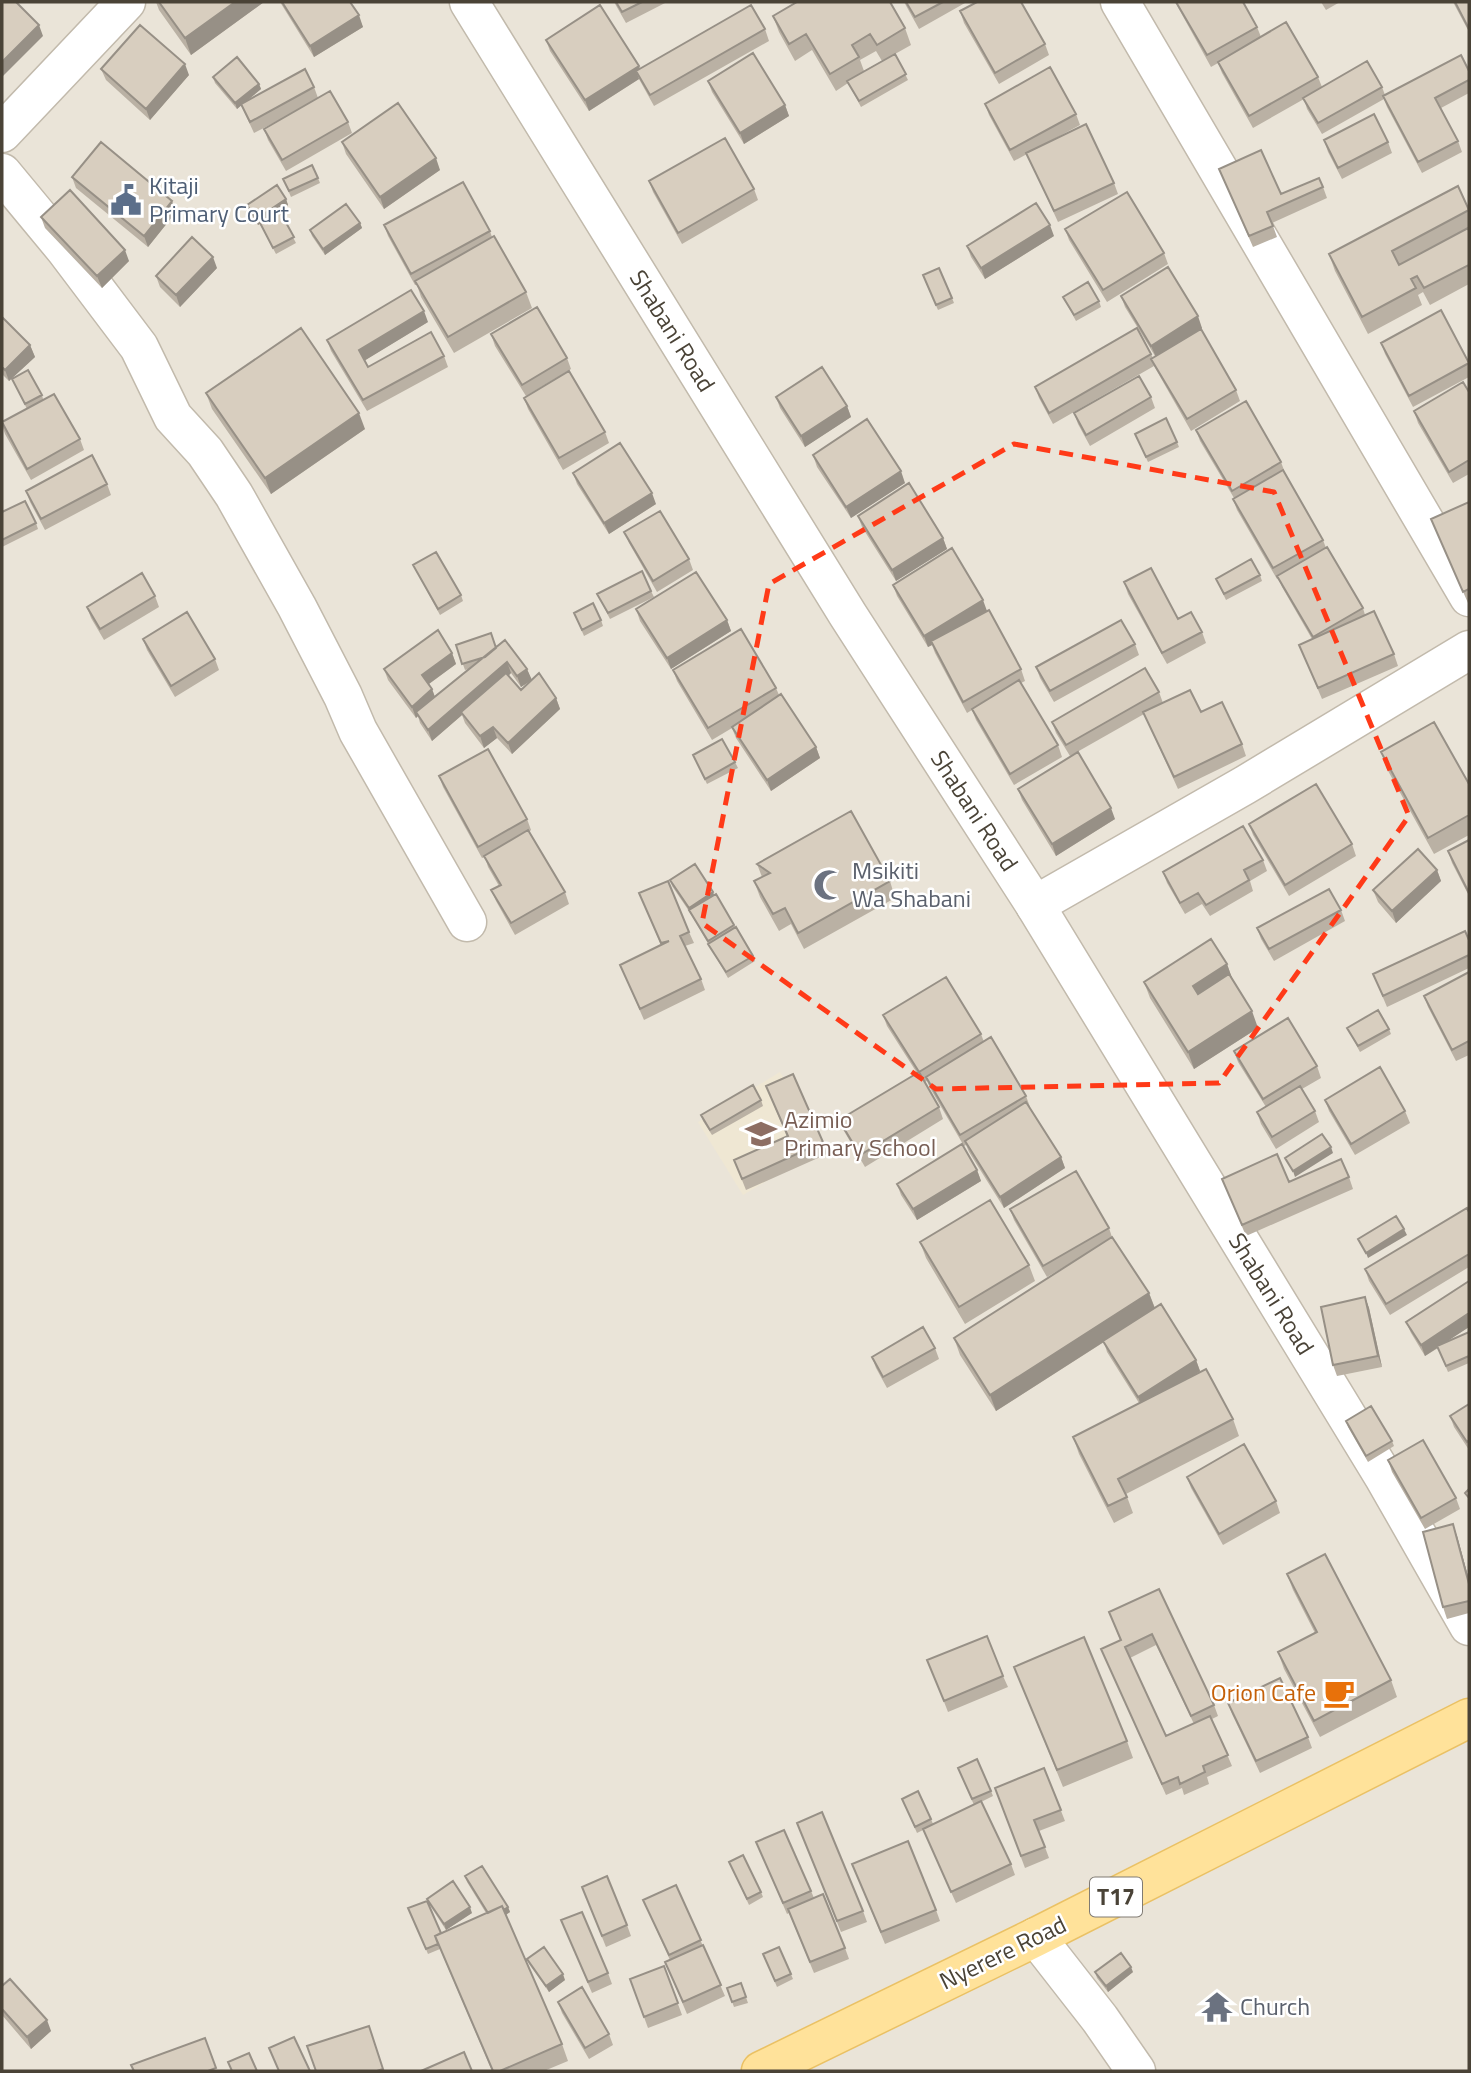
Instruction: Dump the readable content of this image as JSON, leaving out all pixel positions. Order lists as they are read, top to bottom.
{
  "streets": {
    "main road": ["T17", "Nyerere Road"],
    "street": ["Shabani Road"]
  },
  "places": {
    "public building": ["Kitaji Primary Court"],
    "mosque": ["Msikiti Wa Shabani"],
    "school or university": ["Azimio Primary School"],
    "cafe": ["Orion Cafe"],
    "temple": ["Church"]
  }
}
